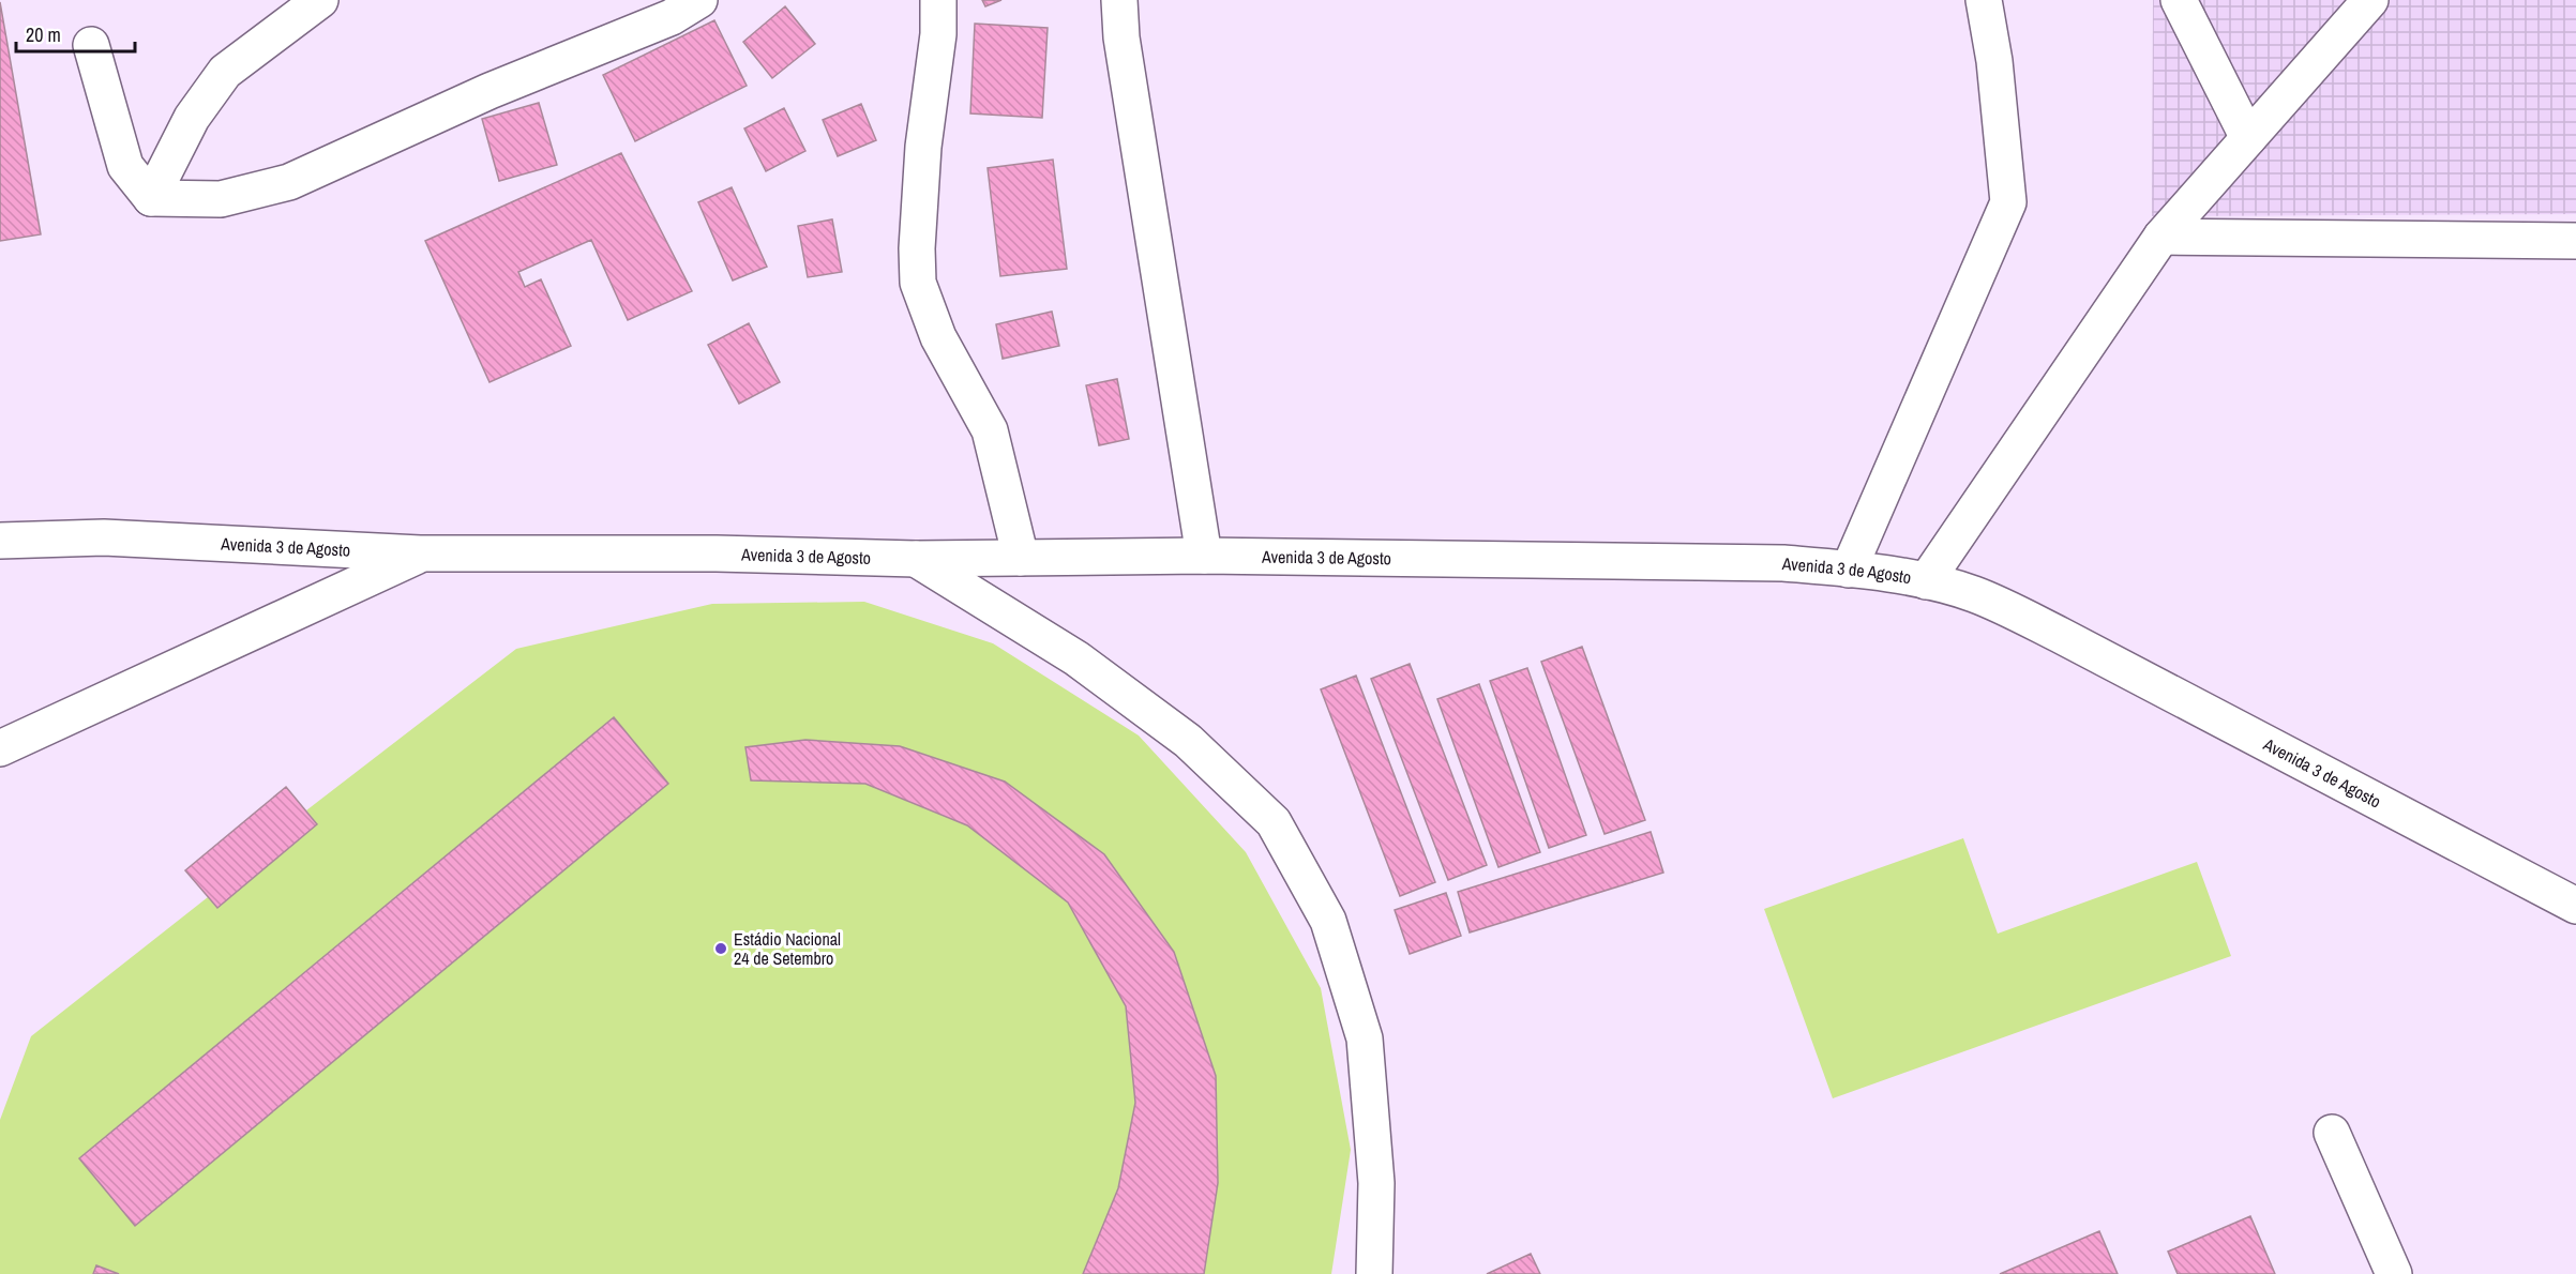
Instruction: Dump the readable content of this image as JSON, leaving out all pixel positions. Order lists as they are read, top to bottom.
{
  "streets": {
    "street": ["Avenida 3 de Agosto"]
  },
  "places": ["Estádio Nacional 24 de Setembro"],
  "scale_bar": "20 m"
}
